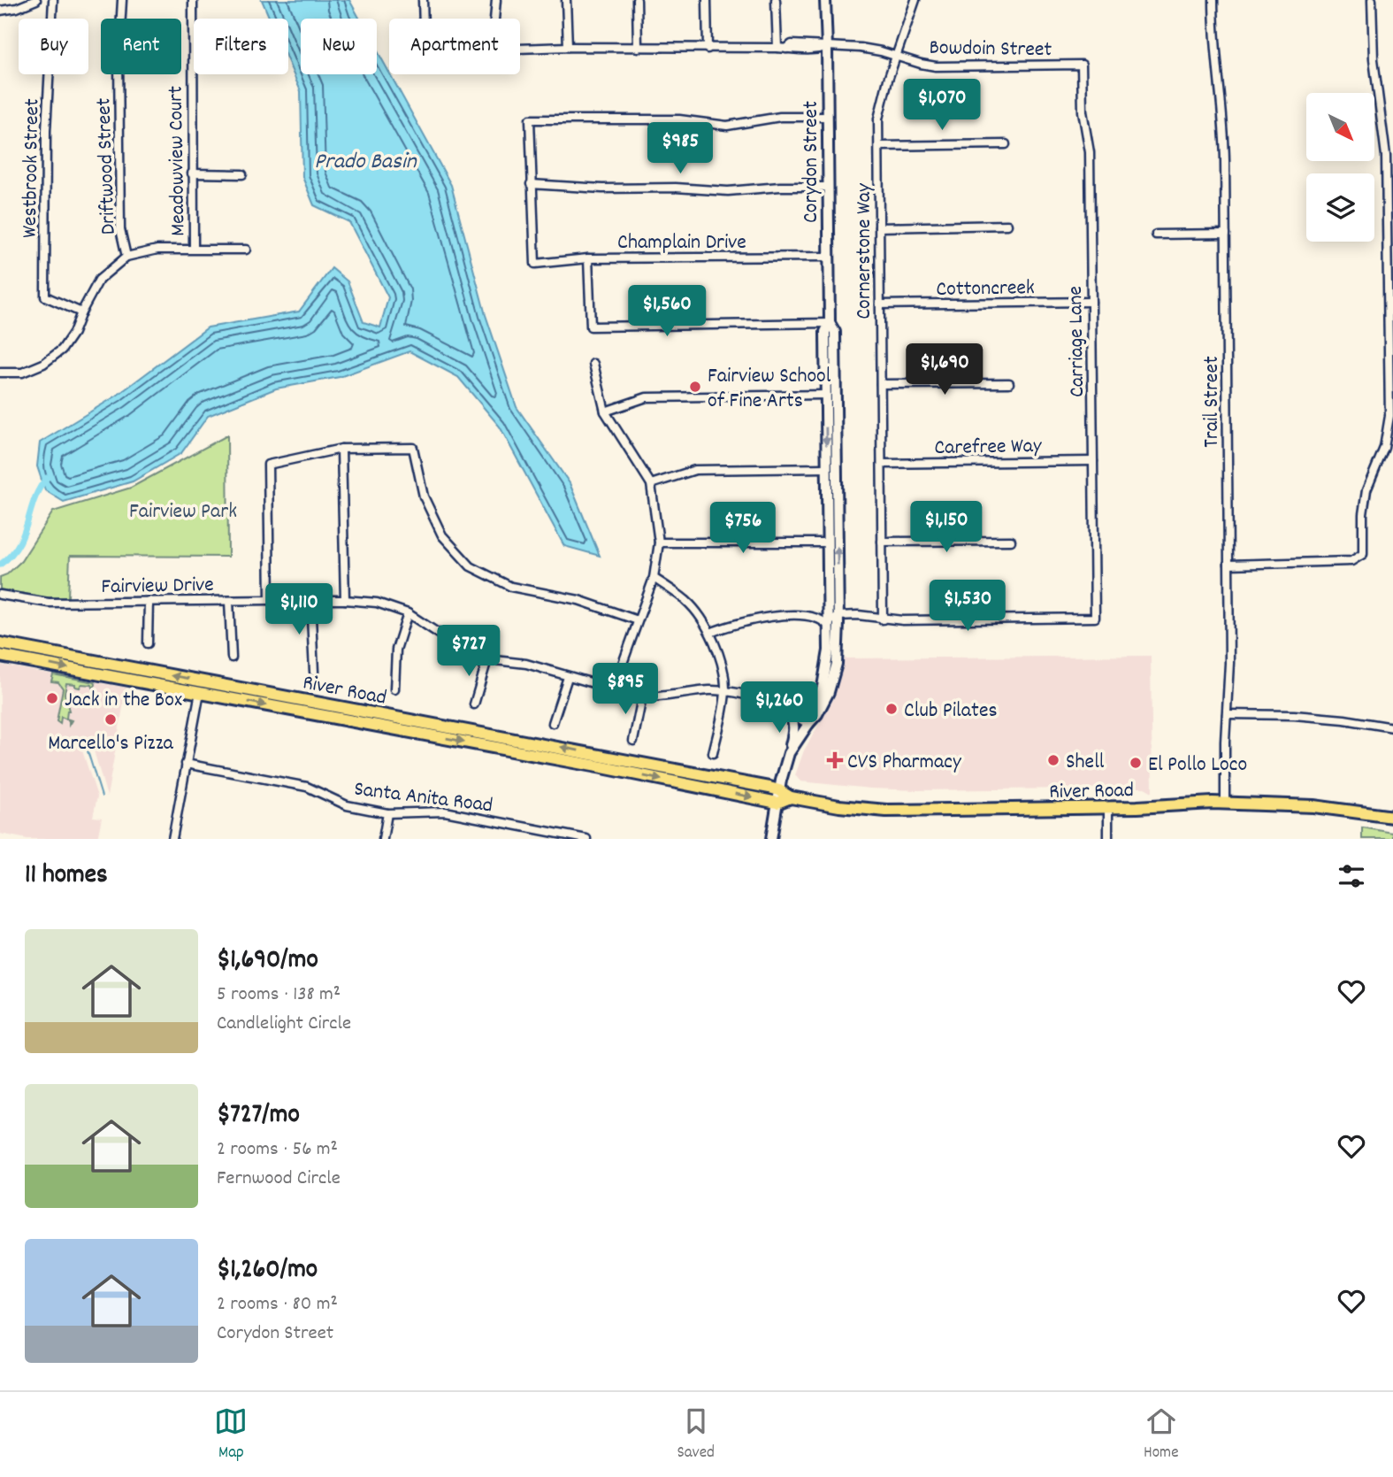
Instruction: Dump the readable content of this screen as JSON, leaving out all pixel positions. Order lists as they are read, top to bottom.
{
  "streets": {
    "main road": ["Corydon Street", "River Road"],
    "street": [
      "Bowdoin Street",
      "Meadowview Court",
      "Driftwood Street",
      "Westbrook Street",
      "Champlain Drive",
      "Cornerstone Way",
      "Cottoncreek",
      "Carriage Lane",
      "Trail Street",
      "Carefree Way",
      "Fairview Drive",
      "Santa Anita Road"
    ]
  },
  "crossings": [
    ["Bowdoin Street", "Corydon Street"],
    ["Bowdoin Street", "Cornerstone Way"],
    ["Bowdoin Street", "Carriage Lane"],
    ["Corydon Street", "Champlain Drive"],
    ["Corydon Street", "Fairview Drive"],
    ["Corydon Street", "River Road"],
    ["Cornerstone Way", "Cottoncreek"],
    ["Cornerstone Way", "Carriage Lane"],
    ["Cornerstone Way", "Carefree Way"],
    ["Cottoncreek", "Carriage Lane"],
    ["Carriage Lane", "Carefree Way"],
    ["Trail Street", "River Road"]
  ],
  "water": ["Prado Basin"],
  "parks": ["Fairview Park"],
  "places": {
    "other": [
      "Fairview School of Fine Arts",
      "Jack in the Box",
      "Club Pilates",
      "Marcello's Pizza",
      "Shell",
      "El Pollo Loco"
    ],
    "health": ["CVS Pharmacy"]
  },
  "north": "bottom right",
  "page": {
    "chip": [
      "Buy",
      "Rent",
      "Filters",
      "New",
      "Apartment"
    ],
    "price": [
      "$1,070",
      "$985",
      "$1,560",
      "$1,690",
      "$1,150",
      "$756",
      "$1,530",
      "$1,110",
      "$727",
      "$895",
      "$1,260"
    ],
    "heading": "11 homes",
    "list": [
      {
        "name": "$1,690/mo",
        "note": "5 rooms · 138 m² · Candlelight Circle"
      },
      {
        "name": "$727/mo",
        "note": "2 rooms · 56 m² · Fernwood Circle"
      },
      {
        "name": "$1,260/mo",
        "note": "2 rooms · 80 m² · Corydon Street"
      }
    ],
    "tabs": ["Map", "Saved", "Home"]
  }
}
